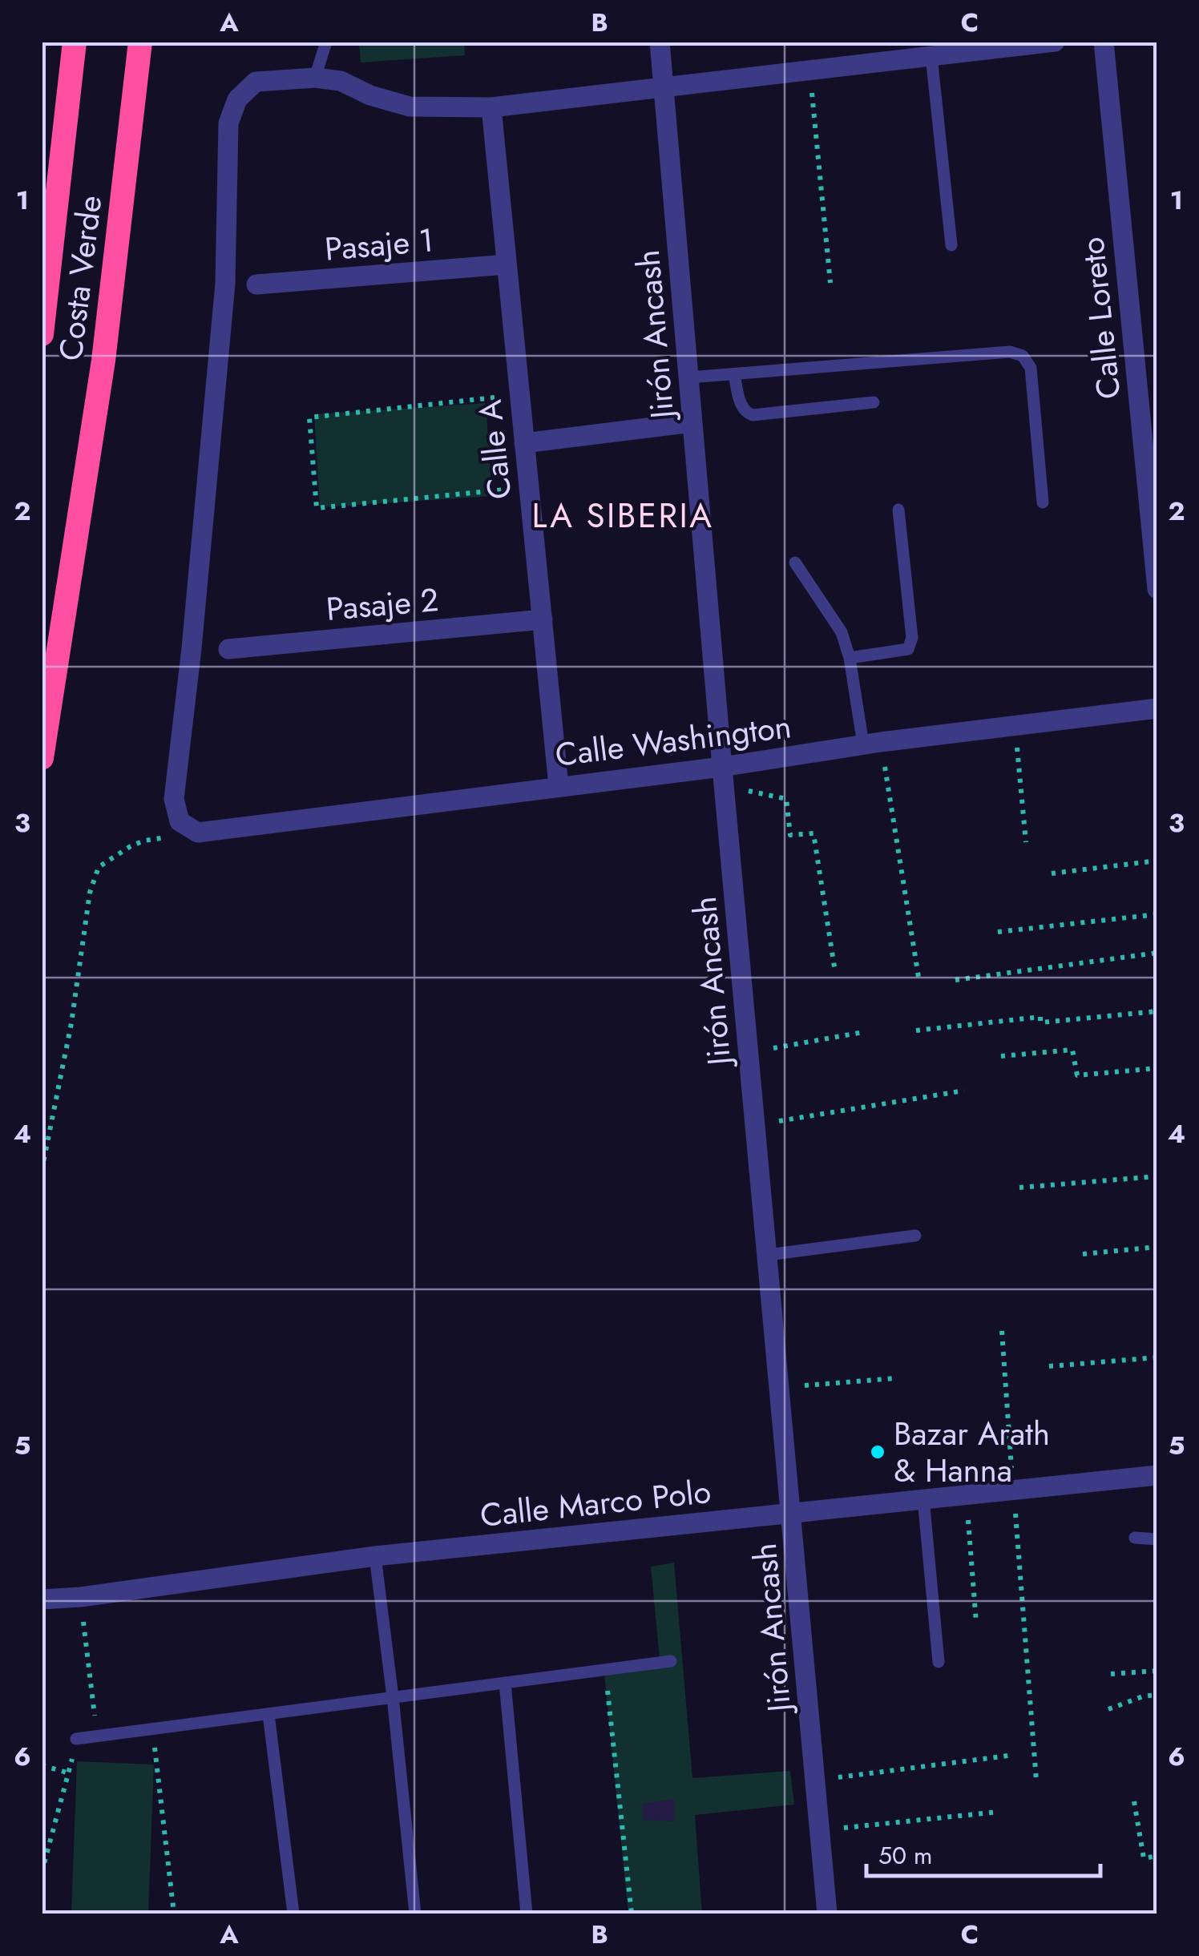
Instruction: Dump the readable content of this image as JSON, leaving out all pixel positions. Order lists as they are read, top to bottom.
{
  "streets": {
    "highway": ["Costa Verde"],
    "street": [
      "Pasaje 1",
      "Calle Loreto",
      "Jirón Ancash",
      "Calle A",
      "Pasaje 2",
      "Calle Washington",
      "Calle Marco Polo"
    ]
  },
  "crossings": [
    ["Pasaje 1", "Calle A"],
    ["Jirón Ancash", "Calle Washington"],
    ["Jirón Ancash", "Calle Marco Polo"],
    ["Calle A", "Pasaje 2"],
    ["Calle A", "Calle Washington"]
  ],
  "districts": ["LA SIBERIA"],
  "places": ["Bazar Arath & Hanna"],
  "scale_bar": "50 m",
  "grid": {
    "columns": ["A", "B", "C"],
    "rows": [
      "1",
      "2",
      "3",
      "4",
      "5",
      "6"
    ]
  }
}
